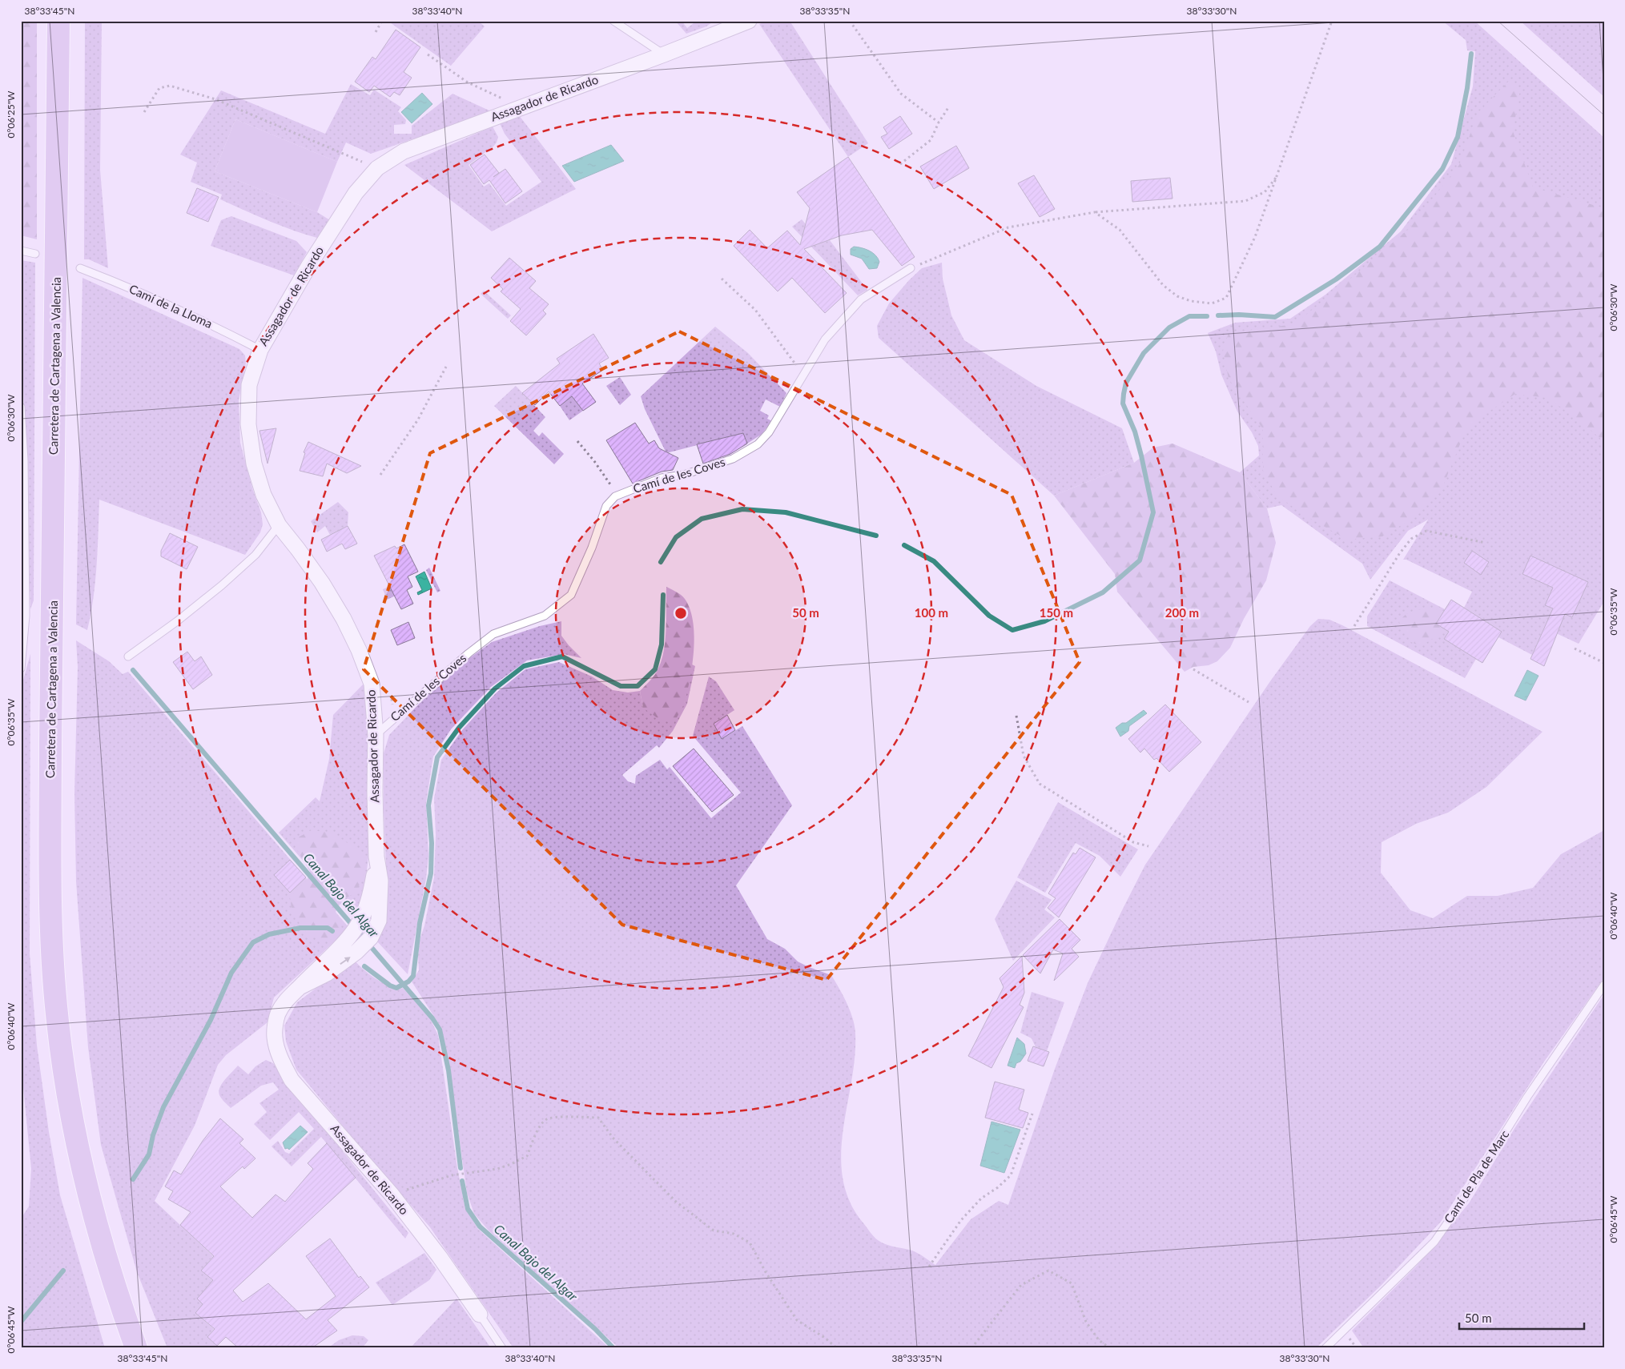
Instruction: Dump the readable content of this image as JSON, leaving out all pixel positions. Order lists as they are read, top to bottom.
{
  "streets": {
    "highway": ["Carretera de Cartagena a Valencia"],
    "street": ["Assagador de Ricardo"],
    "lane": ["Camí de la Lloma", "Camí de les Coves", "Camí de Pla de Marc"]
  },
  "crossings": [
    ["Assagador de Ricardo", "Camí de la Lloma"],
    ["Assagador de Ricardo", "Camí de les Coves"]
  ],
  "water": ["Canal Bajo del Algar"],
  "scale_bar": "50 m",
  "coordinates": [
    "38°33'45\"N",
    "38°33'40\"N",
    "38°33'35\"N",
    "38°33'30\"N",
    "0°06'25\"W",
    "0°06'30\"W",
    "0°06'35\"W",
    "0°06'40\"W",
    "0°06'45\"W"
  ],
  "rings": [
    "50 m",
    "100 m",
    "150 m",
    "200 m"
  ]
}
